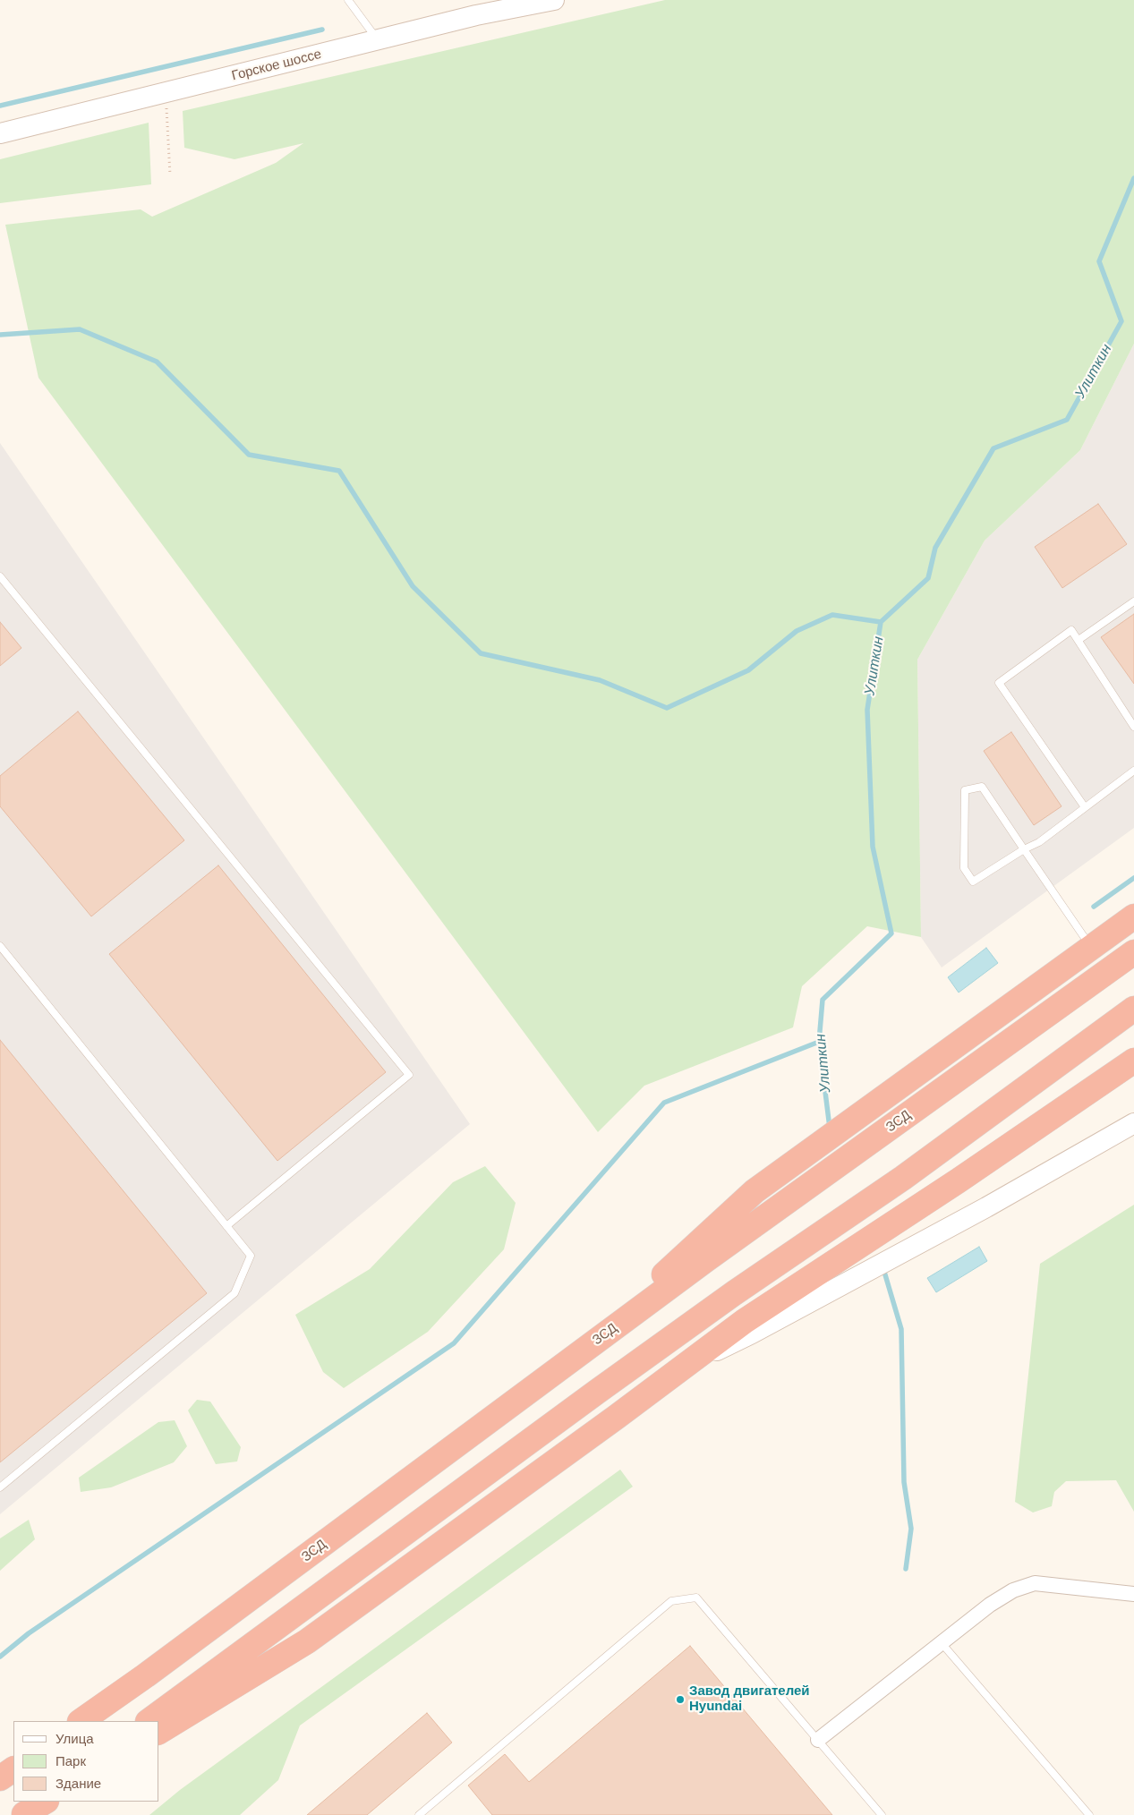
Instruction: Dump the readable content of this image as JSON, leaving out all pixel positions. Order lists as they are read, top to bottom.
{
  "streets": {
    "highway": ["ЗСД"],
    "main road": ["Горское шоссе"]
  },
  "water": ["Улиткин"],
  "places": ["Завод двигателей Hyundai"],
  "legend": ["Улица", "Парк", "Здание"]
}
